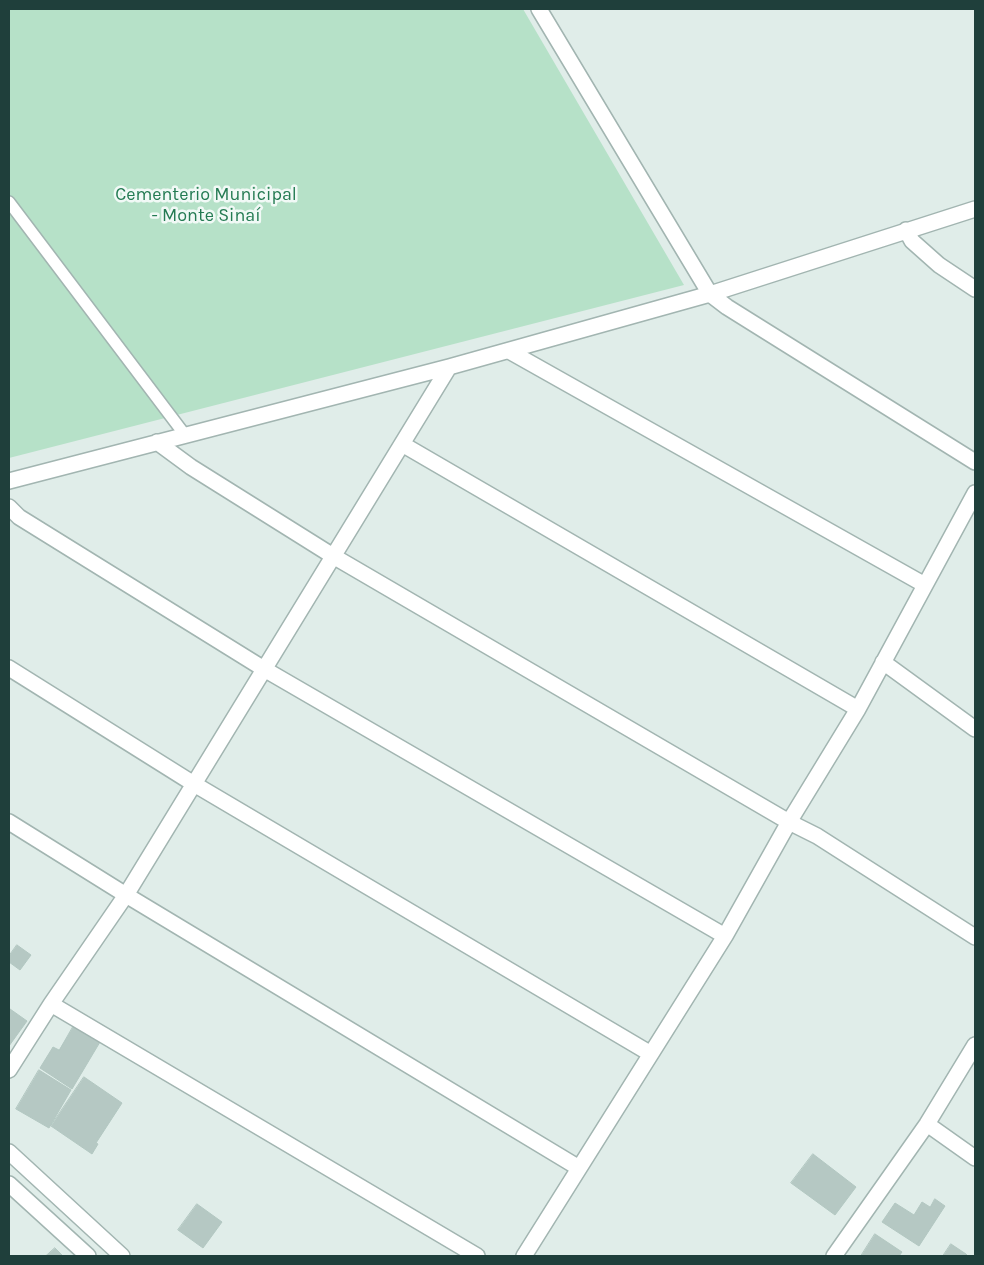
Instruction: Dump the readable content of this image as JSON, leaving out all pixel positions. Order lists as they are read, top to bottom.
{
  "parks": ["Cementerio Municipal - Monte Sinaí"]
}
